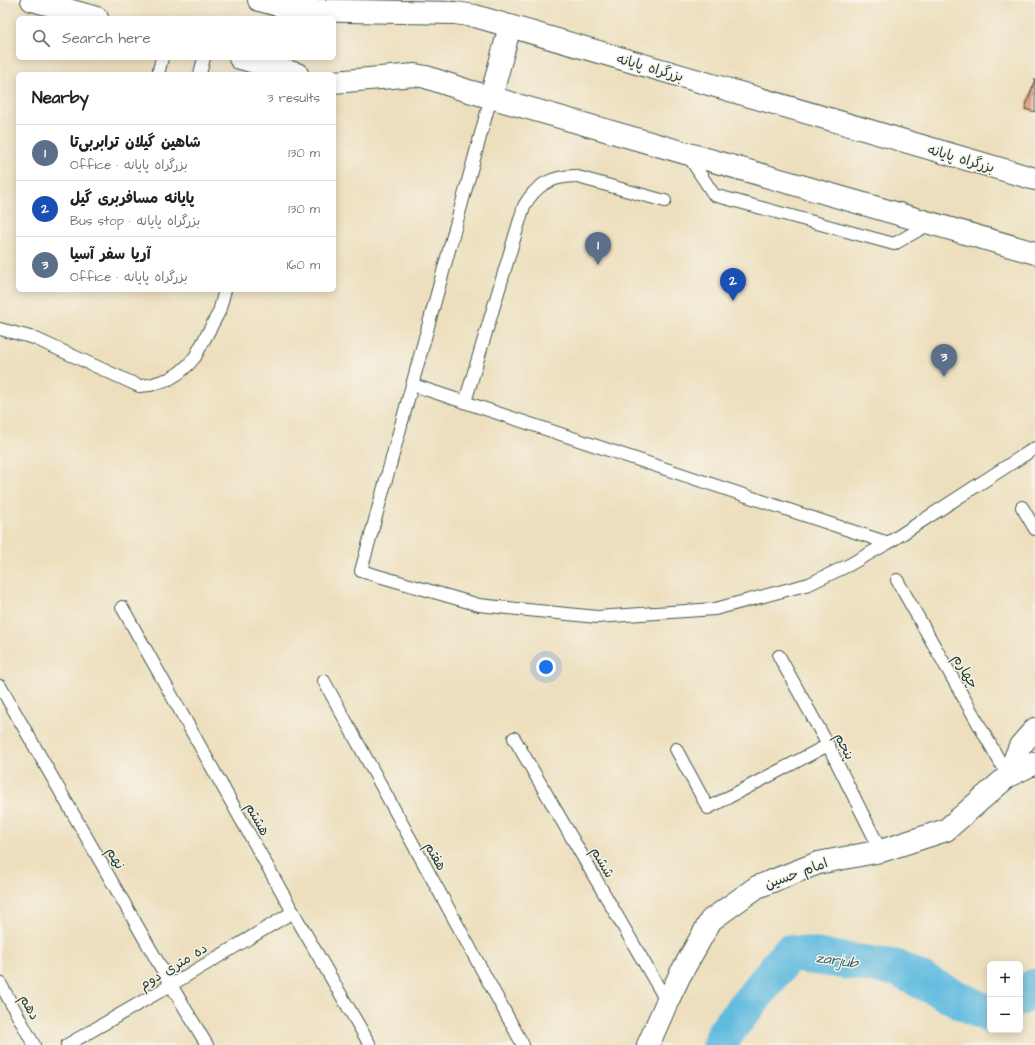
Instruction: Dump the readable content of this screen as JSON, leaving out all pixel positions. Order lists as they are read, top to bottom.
{
  "streets": {
    "main road": ["بزرگراه پایانه", "امام حسین"],
    "lane": [
      "چهارم",
      "پنجم",
      "هشتم",
      "هفتم",
      "نهم",
      "ششم",
      "ده متری دوم",
      "دهم"
    ]
  },
  "crossings": [
    ["چهارم", "امام حسین"],
    ["پنجم", "امام حسین"],
    ["هشتم", "ده متری دوم"],
    ["نهم", "ده متری دوم"],
    ["ششم", "امام حسین"]
  ],
  "water": ["zarjub"],
  "page": {
    "search": "Search here",
    "heading": ["Nearby", "3 results"],
    "list": [
      {
        "mark": "1",
        "name": "شاهین گیلان ترابربی‌تا",
        "note": "Office · بزرگراه پایانه",
        "value": "130 m"
      },
      {
        "mark": "2",
        "name": "پایانه مسافربری گیل",
        "note": "Bus stop · بزرگراه پایانه",
        "value": "130 m"
      },
      {
        "mark": "3",
        "name": "آریا سفر آسیا",
        "note": "Office · بزرگراه پایانه",
        "value": "160 m"
      }
    ],
    "pins": ["1", "2", "3"],
    "map_buttons": ["+", "−"]
  }
}
